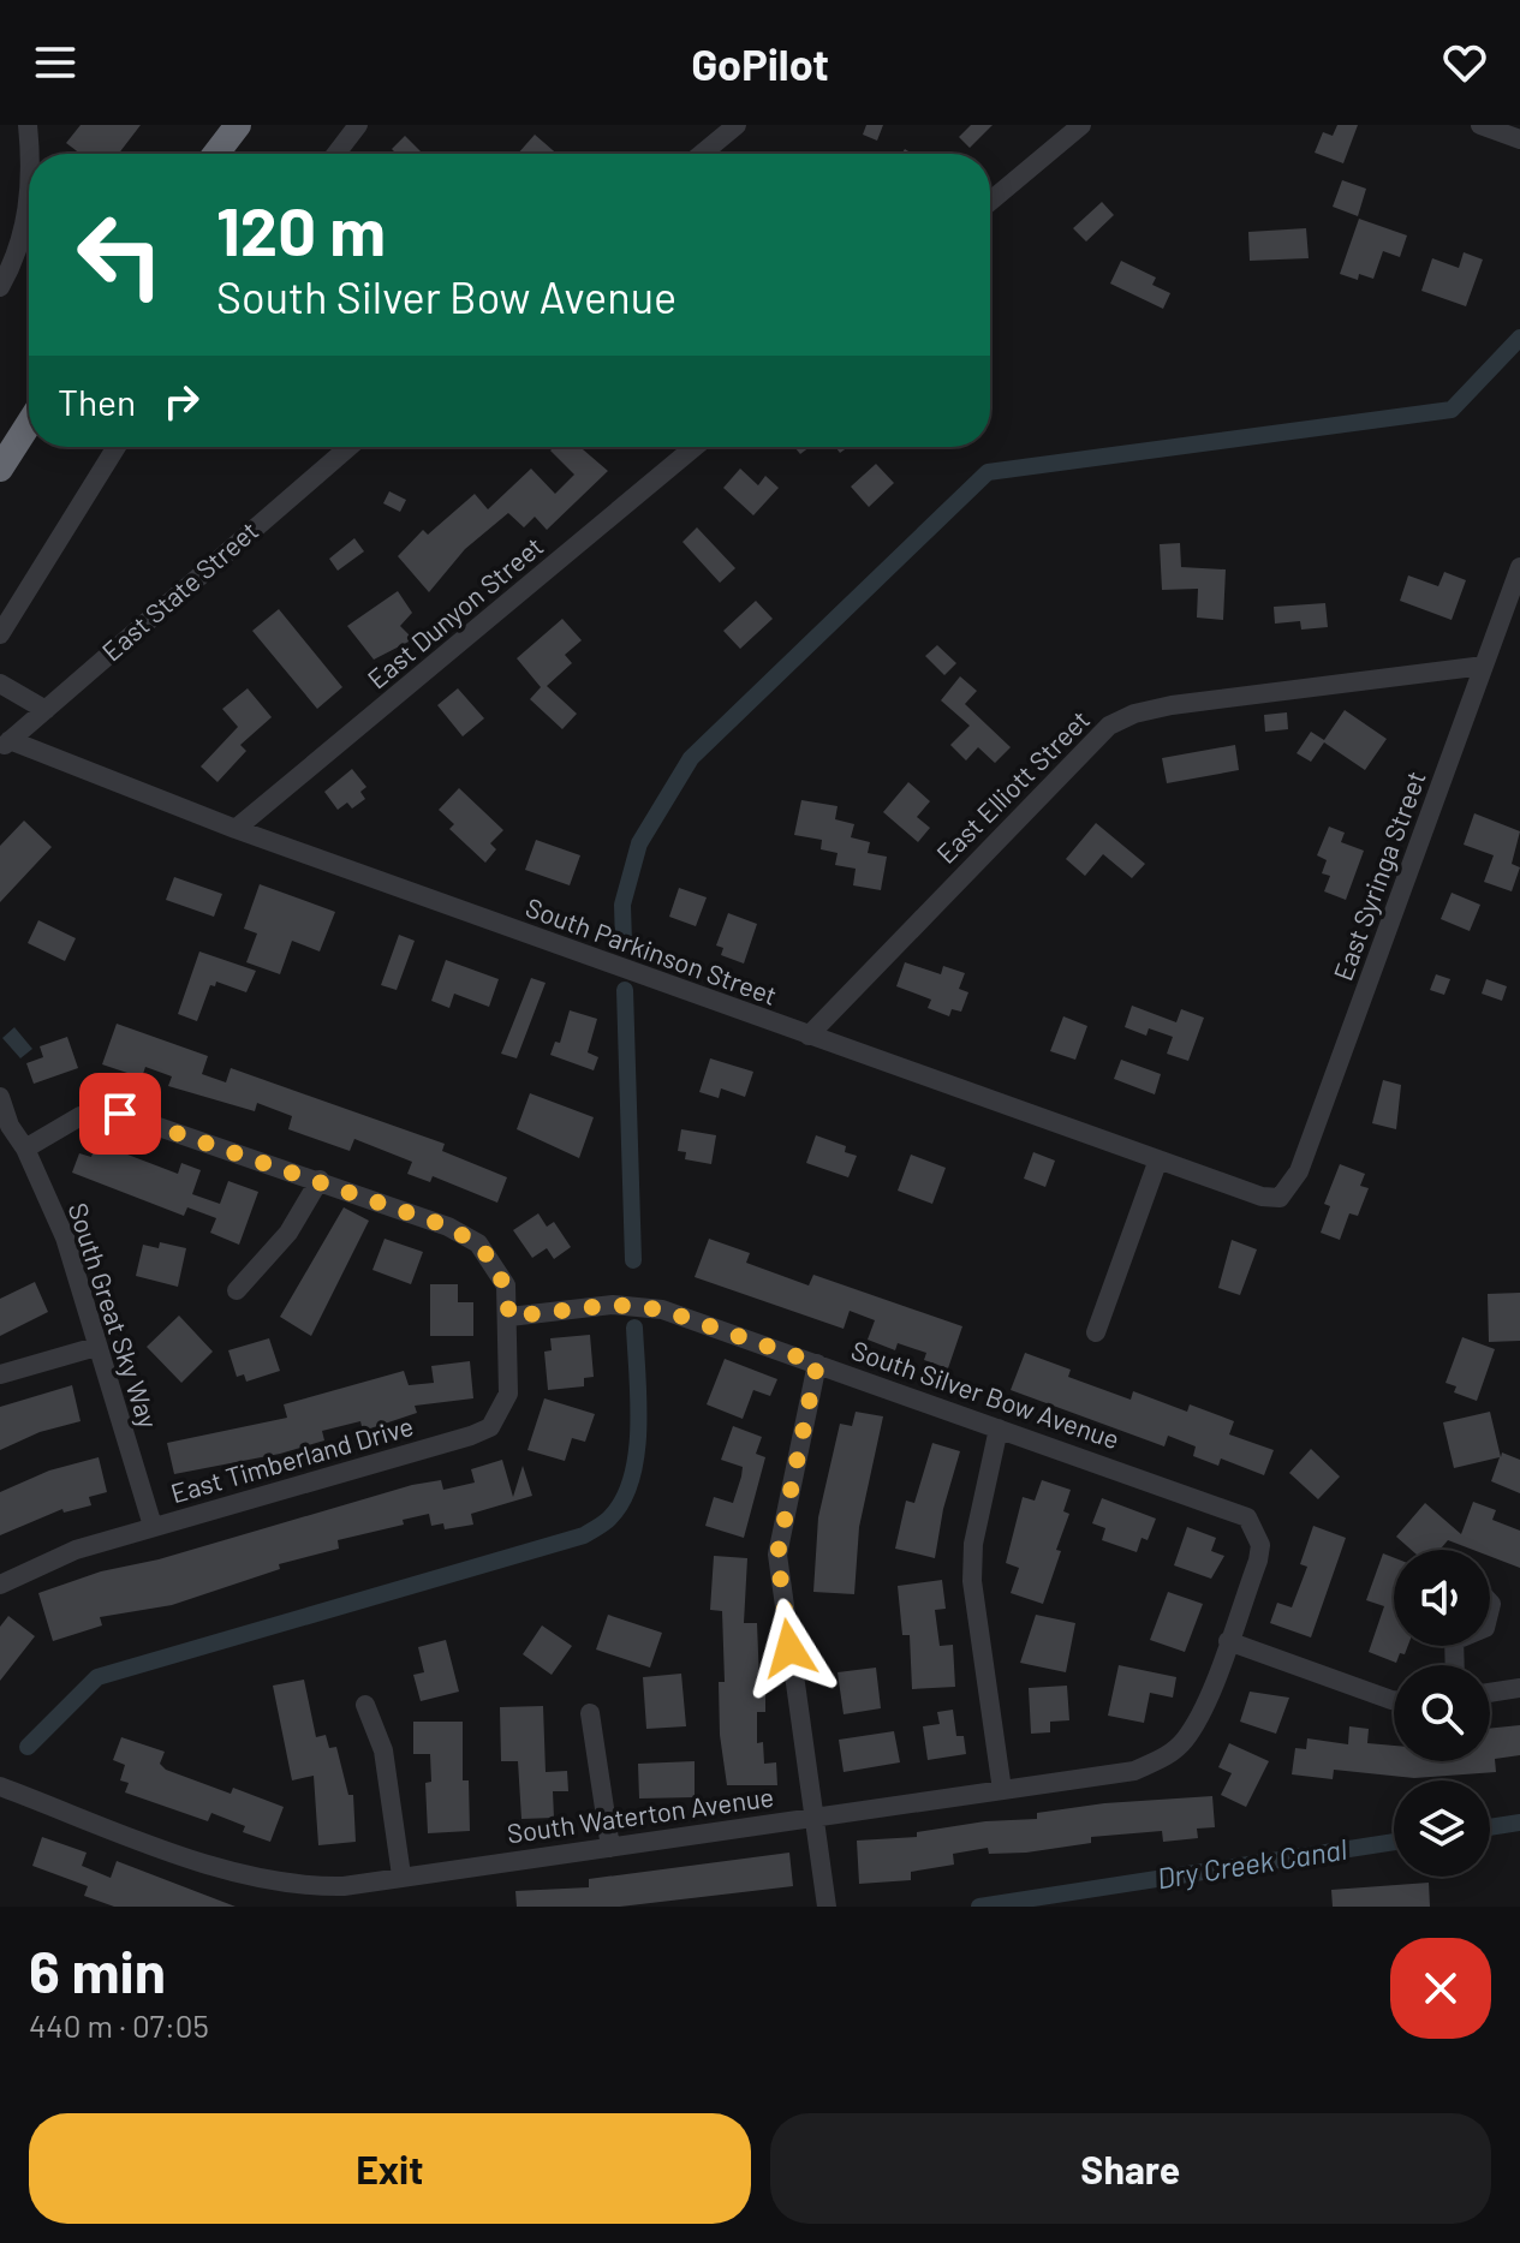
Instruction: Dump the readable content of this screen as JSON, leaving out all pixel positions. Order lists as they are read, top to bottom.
{
  "streets": {
    "street": [
      "East State Street",
      "East Dunyon Street",
      "East Elliott Street",
      "East Syringa Street",
      "South Parkinson Street",
      "South Great Sky Way",
      "South Silver Bow Avenue",
      "East Timberland Drive",
      "South Waterton Avenue"
    ]
  },
  "crossings": [
    ["East State Street", "South Parkinson Street"],
    ["East Dunyon Street", "South Parkinson Street"],
    ["East Elliott Street", "East Syringa Street"],
    ["East Elliott Street", "South Parkinson Street"],
    ["East Syringa Street", "South Parkinson Street"],
    ["South Great Sky Way", "East Timberland Drive"],
    ["South Silver Bow Avenue", "East Timberland Drive"],
    ["South Silver Bow Avenue", "South Waterton Avenue"]
  ],
  "water": ["Dry Creek Canal"],
  "page": {
    "header": "GoPilot",
    "turn": ["120 m", "South Silver Bow Avenue"],
    "then": "Then",
    "heading": ["6 min", "440 m · 07:05"],
    "buttons": ["Exit", "Share"]
  }
}
